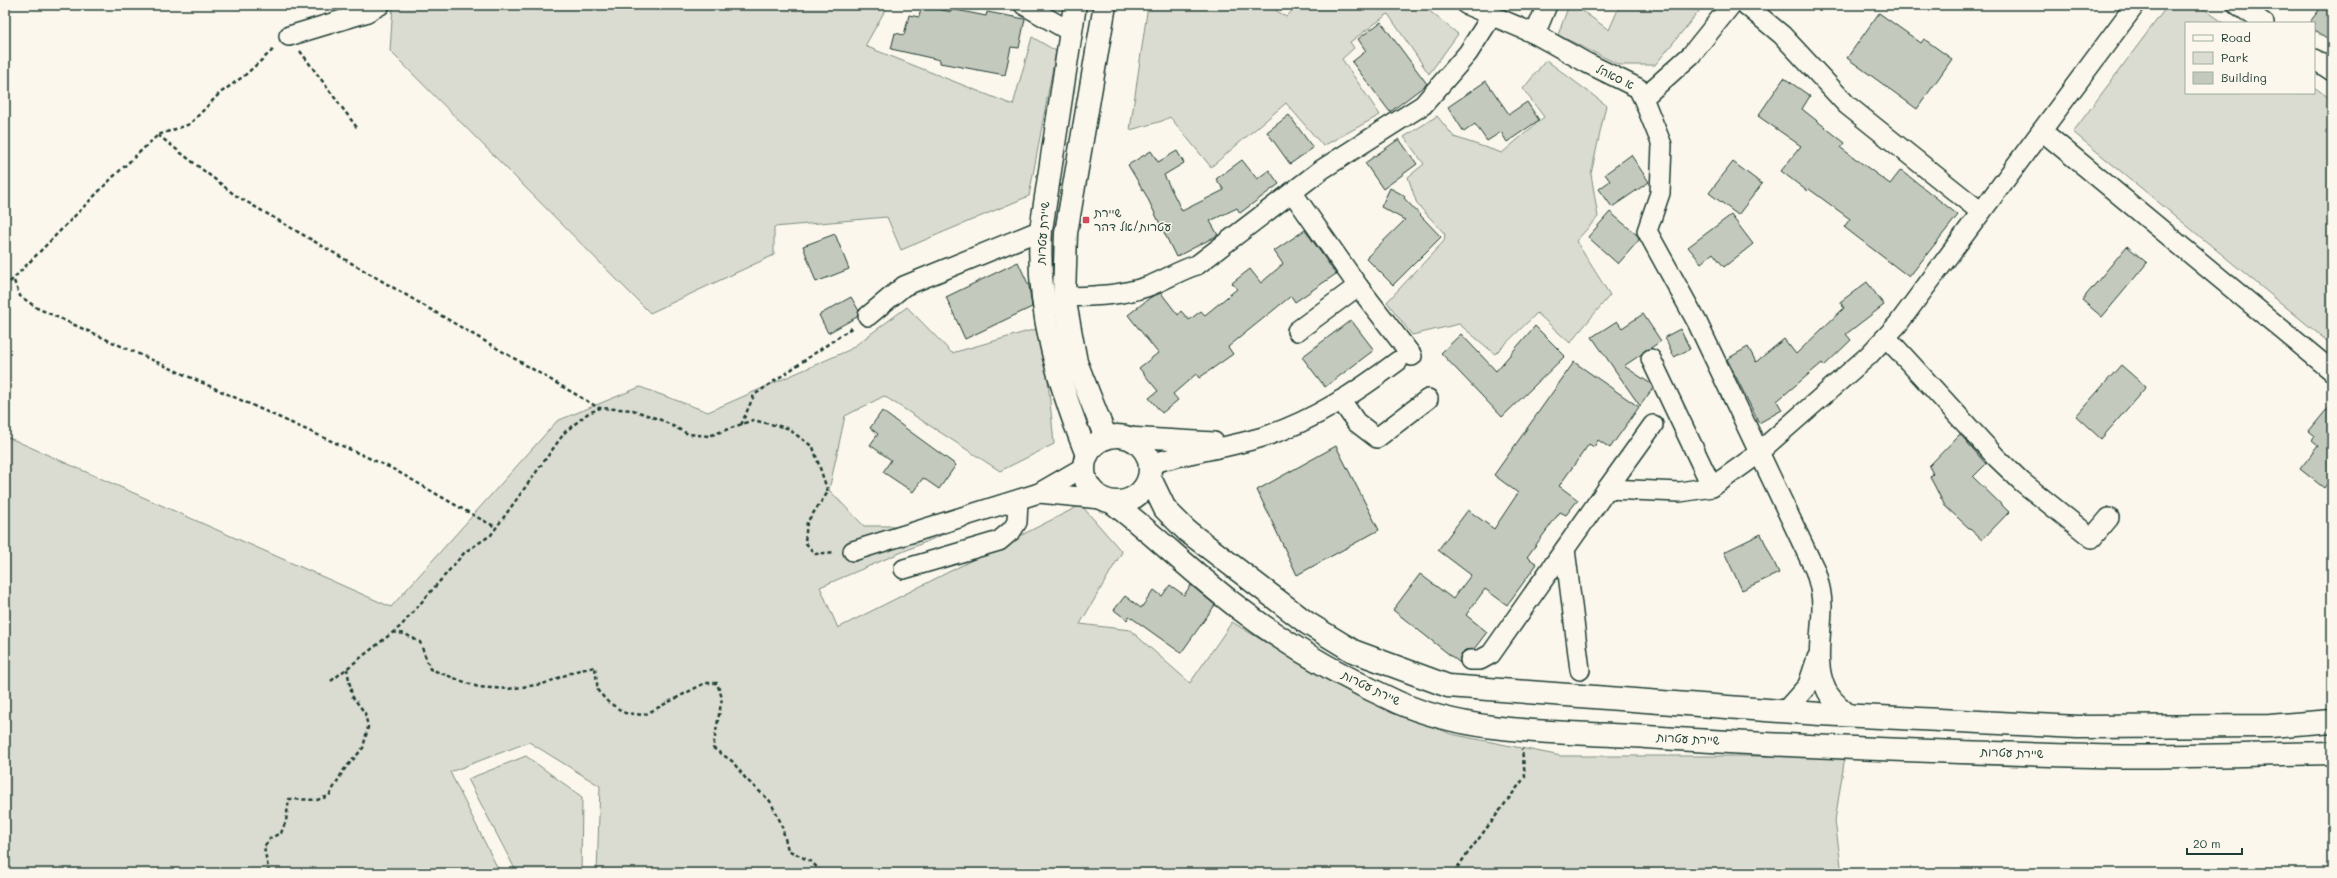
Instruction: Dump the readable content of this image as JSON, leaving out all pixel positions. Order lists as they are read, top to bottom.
{
  "streets": {
    "main road": ["שיירת עטרות"],
    "street": ["א סאהל"]
  },
  "places": {
    "transit": ["שיירת עטרות/אל דהר"]
  },
  "legend": ["Road", "Park", "Building"],
  "scale_bar": "20 m"
}
